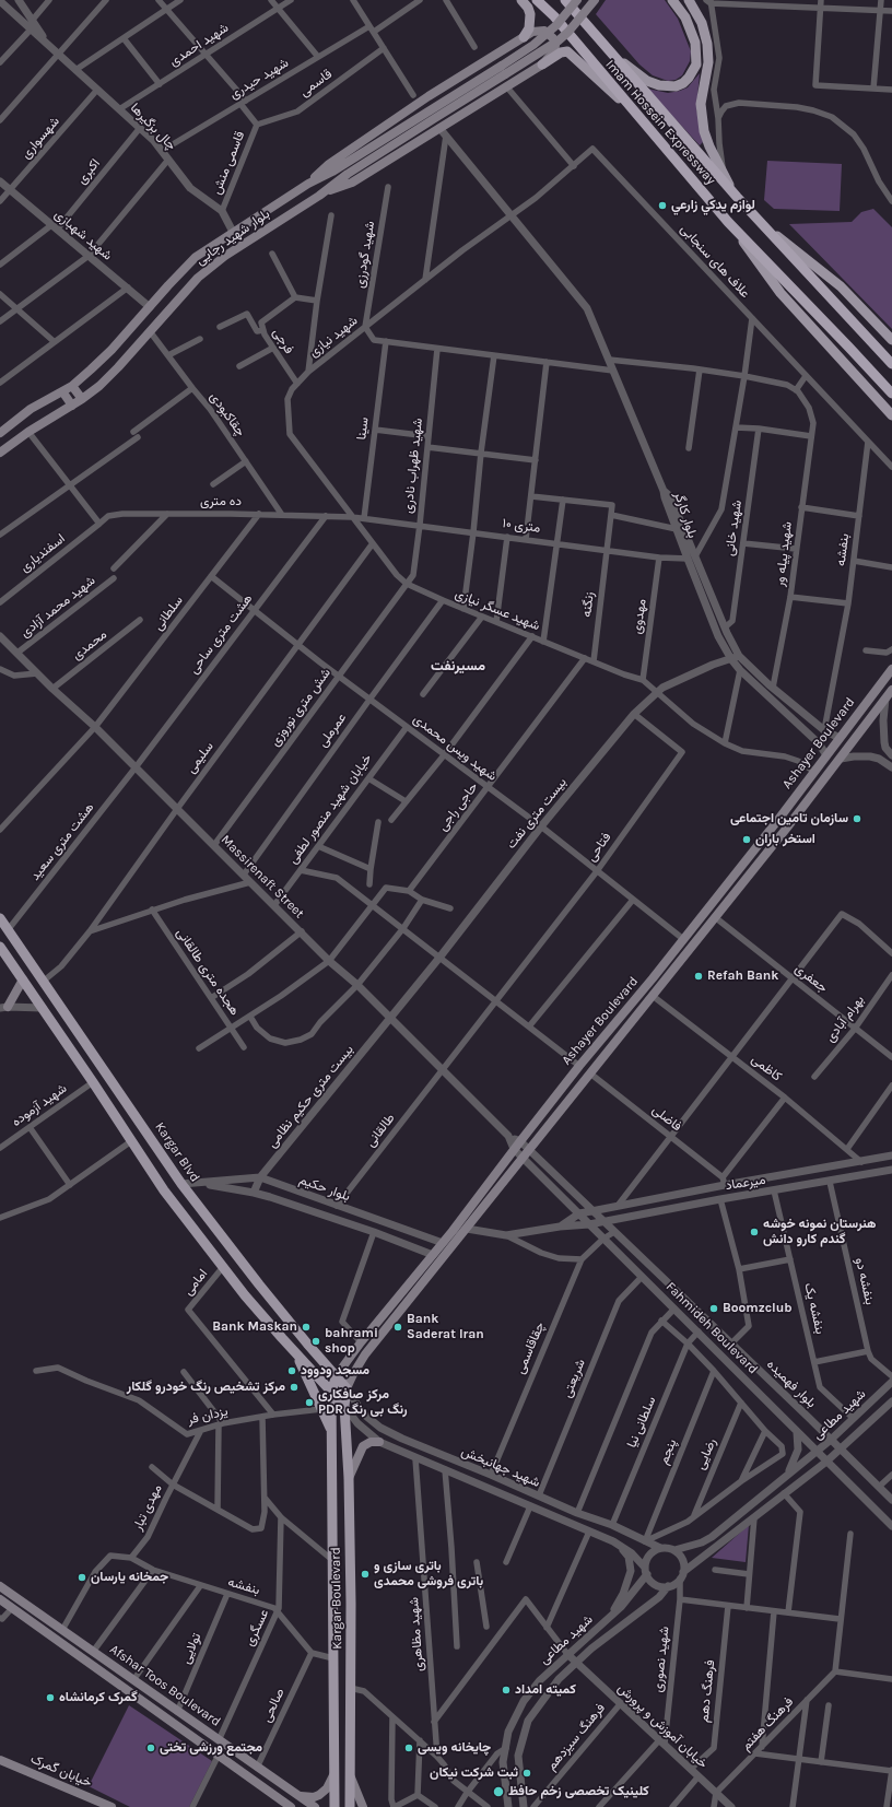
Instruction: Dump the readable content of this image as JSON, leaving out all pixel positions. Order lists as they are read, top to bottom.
{
  "streets": {
    "highway": ["Imam Hossein Expressway"],
    "main road": [
      "بلوار شهید رجایی",
      "Ashayer Boulevard",
      "Kargar Blvd",
      "Kargar Boulevard",
      "Afshar Toos Boulevard",
      "خیابان گمرک"
    ],
    "street": [
      "شهید احمدی",
      "شهید حیدری",
      "قاسمی",
      "چال بزگیرها",
      "شهسواری",
      "قاسمی منش",
      "اکبری",
      "شهید شهبازی",
      "شهید گودرزی",
      "علاف های سنجابی",
      "شهید نیازی",
      "فرجی",
      "چقاکبودی",
      "سینا",
      "شهید ظهراب نادری",
      "ده متری",
      "بلوار کارگر",
      "۱۰ متری",
      "شهید خانی",
      "بنفشه",
      "اسفندیاری",
      "شهید پیله ور",
      "زنگنه",
      "شهید محمد آزادی",
      "شهید عسگر نیازی",
      "سلطانی",
      "مهدوی",
      "هشت متری ساحی",
      "محمدی",
      "شش متری نوروزی",
      "عمرملی",
      "شهید ویس محمدی",
      "سلیمی",
      "حاجی راجی",
      "خیابان شهید منصور لطفی",
      "بیست متری نفت",
      "هشت متری سعید",
      "فتاحی",
      "Massirenaft Street",
      "هجده متری طالقانی",
      "جعفری",
      "بهرام آبادی",
      "کاظمی",
      "بیست متری حکیم نظامی",
      "شهید آزموده",
      "فاضلی",
      "طالقانی",
      "میرعماد",
      "بلوار حکیم",
      "بنفشه دو",
      "امامی",
      "بنفشه یک",
      "Fahmideh Boulevard",
      "چقاقاسمی",
      "شریعتی",
      "بلوار فهمیده",
      "شهید مطاعی",
      "یزدان فر",
      "سلطانی نیا",
      "پنجم",
      "رضایی",
      "شهید جهانبخش",
      "مهدی تبار",
      "عسگری",
      "شهید مظاهری",
      "تولایی",
      "شهید نصوری",
      "فرهنگ دهم",
      "صالحی",
      "فرهنگ هفتم",
      "خیابان آموزش و پرورش",
      "فرهنگ سیزدهم"
    ]
  },
  "crossings": [
    ["شهید احمدی", "چال بزگیرها"],
    ["شهید احمدی", "قاسمی منش"],
    ["شهید حیدری", "چال بزگیرها"],
    ["شهید حیدری", "قاسمی منش"],
    ["قاسمی", "قاسمی منش"],
    ["چال بزگیرها", "شهسواری"],
    ["چال بزگیرها", "قاسمی منش"],
    ["چال بزگیرها", "اکبری"],
    ["چال بزگیرها", "بلوار شهید رجایی"],
    ["شهسواری", "شهید شهبازی"],
    ["اکبری", "شهید شهبازی"],
    ["شهید شهبازی", "بلوار شهید رجایی"],
    ["بلوار شهید رجایی", "چقاکبودی"],
    ["شهید گودرزی", "شهید نیازی"],
    ["علاف های سنجابی", "شهید نیازی"],
    ["علاف های سنجابی", "بنفشه"],
    ["شهید نیازی", "فرجی"],
    ["شهید نیازی", "ده متری"],
    ["شهید نیازی", "۱۰ متری"],
    ["شهید نیازی", "شهید عسگر نیازی"],
    ["چقاکبودی", "ده متری"],
    ["سینا", "۱۰ متری"],
    ["شهید ظهراب نادری", "۱۰ متری"],
    ["شهید ظهراب نادری", "شهید عسگر نیازی"],
    ["شهید ظهراب نادری", "شش متری نوروزی"],
    ["ده متری", "۱۰ متری"],
    ["ده متری", "اسفندیاری"],
    ["ده متری", "شهید عسگر نیازی"],
    ["ده متری", "سلطانی"],
    ["ده متری", "هشت متری ساحی"],
    ["بلوار کارگر", "۱۰ متری"],
    ["بلوار کارگر", "شهید خانی"],
    ["بلوار کارگر", "بنفشه"],
    ["بلوار کارگر", "شهید پیله ور"],
    ["بلوار کارگر", "Ashayer Boulevard"],
    ["بلوار کارگر", "بیست متری نفت"],
    ["۱۰ متری", "زنگنه"],
    ["۱۰ متری", "شهید عسگر نیازی"],
    ["۱۰ متری", "مهدوی"],
    ["بنفشه", "مهدی تبار"],
    ["بنفشه", "عسگری"],
    ["بنفشه", "تولایی"],
    ["بنفشه", "صالحی"],
    ["زنگنه", "شهید عسگر نیازی"],
    ["شهید محمد آزادی", "Massirenaft Street"],
    ["شهید عسگر نیازی", "مهدوی"],
    ["شهید عسگر نیازی", "شش متری نوروزی"],
    ["شهید عسگر نیازی", "عمرملی"],
    ["شهید عسگر نیازی", "Ashayer Boulevard"],
    ["شهید عسگر نیازی", "سلیمی"],
    ["شهید عسگر نیازی", "حاجی راجی"],
    ["شهید عسگر نیازی", "بیست متری نفت"],
    ["سلطانی", "شهید ویس محمدی"],
    ["سلطانی", "Massirenaft Street"],
    ["هشت متری ساحی", "شهید ویس محمدی"],
    ["هشت متری ساحی", "هشت متری سعید"],
    ["هشت متری ساحی", "Massirenaft Street"],
    ["محمدی", "Massirenaft Street"],
    ["شش متری نوروزی", "شهید ویس محمدی"],
    ["شش متری نوروزی", "Massirenaft Street"],
    ["عمرملی", "شهید ویس محمدی"],
    ["عمرملی", "Massirenaft Street"],
    ["Ashayer Boulevard", "شهید ویس محمدی"],
    ["Ashayer Boulevard", "Massirenaft Street"],
    ["Ashayer Boulevard", "جعفری"],
    ["Ashayer Boulevard", "کاظمی"],
    ["Ashayer Boulevard", "فاضلی"],
    ["Ashayer Boulevard", "Kargar Blvd"],
    ["Ashayer Boulevard", "میرعماد"],
    ["Ashayer Boulevard", "بلوار حکیم"],
    ["Ashayer Boulevard", "Fahmideh Boulevard"],
    ["Ashayer Boulevard", "بلوار فهمیده"],
    ["Ashayer Boulevard", "شهید جهانبخش"],
    ["Ashayer Boulevard", "Kargar Boulevard"],
    ["شهید ویس محمدی", "سلیمی"],
    ["شهید ویس محمدی", "حاجی راجی"],
    ["شهید ویس محمدی", "خیابان شهید منصور لطفی"],
    ["شهید ویس محمدی", "بیست متری نفت"],
    ["شهید ویس محمدی", "فتاحی"],
    ["سلیمی", "Massirenaft Street"],
    ["سلیمی", "Kargar Blvd"],
    ["خیابان شهید منصور لطفی", "Massirenaft Street"],
    ["بیست متری نفت", "فتاحی"],
    ["بیست متری نفت", "Massirenaft Street"],
    ["بیست متری نفت", "بیست متری حکیم نظامی"],
    ["هشت متری سعید", "Massirenaft Street"],
    ["هشت متری سعید", "Kargar Blvd"],
    ["فتاحی", "Massirenaft Street"],
    ["فتاحی", "طالقانی"],
    ["Massirenaft Street", "بیست متری حکیم نظامی"],
    ["Massirenaft Street", "طالقانی"],
    ["Massirenaft Street", "Fahmideh Boulevard"],
    ["Massirenaft Street", "بلوار فهمیده"],
    ["جعفری", "بهرام آبادی"],
    ["کاظمی", "میرعماد"],
    ["بیست متری حکیم نظامی", "بلوار حکیم"],
    ["فاضلی", "میرعماد"],
    ["طالقانی", "بلوار حکیم"],
    ["Kargar Blvd", "بلوار حکیم"],
    ["Kargar Blvd", "شهید جهانبخش"],
    ["Kargar Blvd", "Kargar Boulevard"],
    ["میرعماد", "بنفشه دو"],
    ["میرعماد", "بنفشه یک"],
    ["میرعماد", "Fahmideh Boulevard"],
    ["میرعماد", "بلوار فهمیده"],
    ["امامی", "یزدان فر"],
    ["بنفشه یک", "شهید مطاعی"],
    ["Fahmideh Boulevard", "چقاقاسمی"],
    ["Fahmideh Boulevard", "شریعتی"],
    ["Fahmideh Boulevard", "شهید مطاعی"],
    ["Fahmideh Boulevard", "سلطانی نیا"],
    ["چقاقاسمی", "بلوار فهمیده"],
    ["چقاقاسمی", "شهید جهانبخش"],
    ["شریعتی", "شهید جهانبخش"],
    ["بلوار فهمیده", "شهید مطاعی"],
    ["شهید مطاعی", "شهید جهانبخش"],
    ["شهید مطاعی", "شهید نصوری"],
    ["شهید مطاعی", "خیابان آموزش و پرورش"],
    ["یزدان فر", "مهدی تبار"],
    ["سلطانی نیا", "شهید جهانبخش"],
    ["پنجم", "شهید جهانبخش"],
    ["شهید جهانبخش", "Kargar Boulevard"],
    ["شهید جهانبخش", "شهید مظاهری"],
    ["شهید جهانبخش", "شهید نصوری"],
    ["عسگری", "Afshar Toos Boulevard"],
    ["تولایی", "Afshar Toos Boulevard"],
    ["شهید نصوری", "خیابان آموزش و پرورش"],
    ["Afshar Toos Boulevard", "صالحی"],
    ["فرهنگ دهم", "خیابان آموزش و پرورش"],
    ["فرهنگ هفتم", "خیابان آموزش و پرورش"],
    ["خیابان آموزش و پرورش", "فرهنگ سیزدهم"]
  ],
  "districts": ["مسیرنفت"],
  "places": [
    "لوازم يدكي زارعي",
    "سازمان تامین اجتماعی",
    "استخر باران",
    "Refah Bank",
    "هنرستان نمونه خوشه گندم کارو دانش",
    "Boomzclub",
    "Bank Maskan",
    "Bank Saderat Iran",
    "bahrami shop",
    "مسجد ودوود",
    "مرکز تشخیص رنگ خودرو گلکار",
    "مرکز صافکاری PDR رنگ بی رنگ",
    "باتری سازی و باتری فروشی محمدی",
    "جمخانه یارسان",
    "کمیته امداد",
    "گمرک کرمانشاه",
    "مجتمع ورزشی تختی",
    "چایخانه ویسی",
    "ثبت شرکت نیکان",
    "کلینیک تخصصی زخم حافظ"
  ]
}
